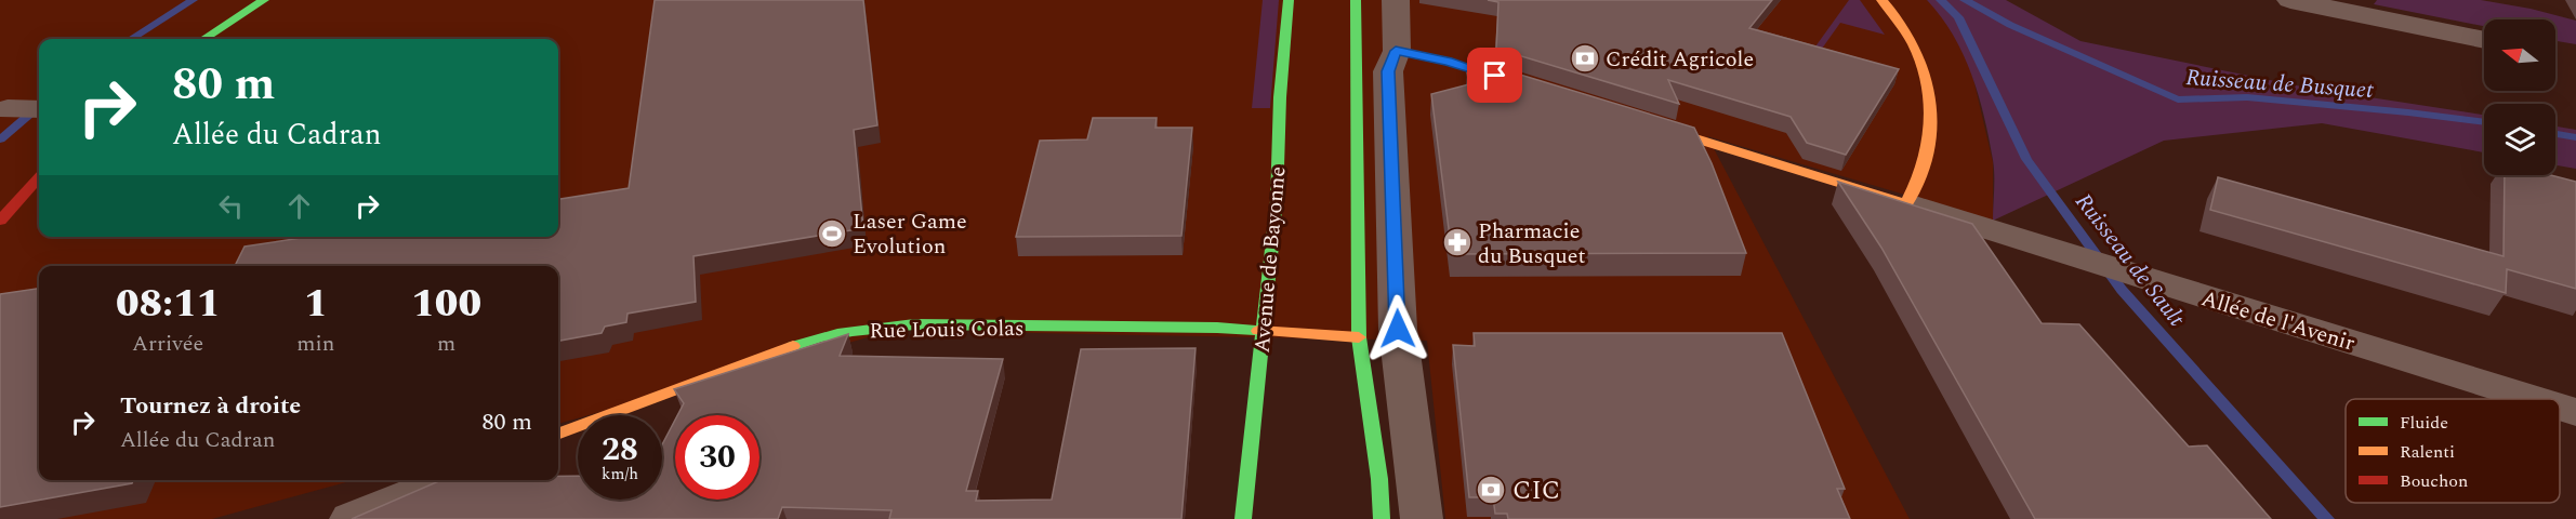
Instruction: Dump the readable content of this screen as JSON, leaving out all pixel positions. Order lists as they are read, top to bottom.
{
  "streets": {
    "street": ["Avenue de Bayonne", "Allée de l'Avenir", "Rue Louis Colas"]
  },
  "crossings": [
    ["Avenue de Bayonne", "Rue Louis Colas"]
  ],
  "water": ["Ruisseau de Busquet", "Ruisseau de Sault"],
  "places": {
    "bank": ["Crédit Agricole", "CIC"],
    "sports": ["Laser Game Evolution"],
    "pharmacy": ["Pharmacie du Busquet"]
  },
  "legend": ["Fluide", "Ralenti", "Bouchon"],
  "north": "left",
  "page": {
    "turn": ["80 m", "Allée du Cadran"],
    "eta": [
      "08:11",
      "Arrivée",
      "1",
      "min",
      "100",
      "m"
    ],
    "list": [
      {
        "name": "Tournez à droite",
        "note": "Allée du Cadran",
        "value": "80 m"
      }
    ],
    "speed": "28 km/h",
    "limit": "30"
  }
}
